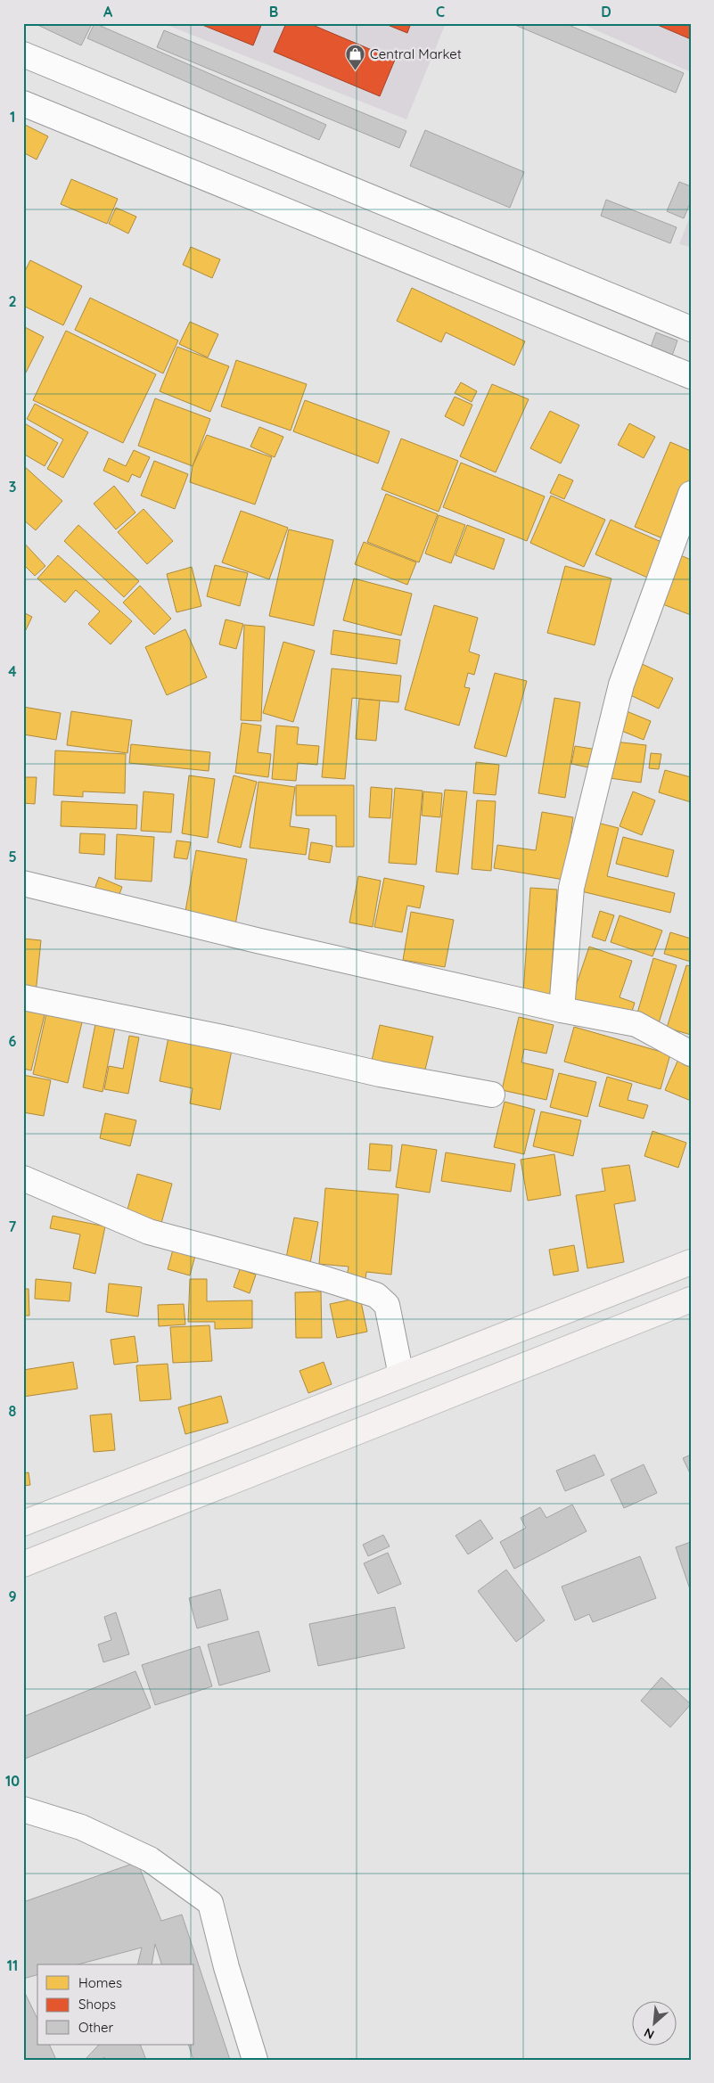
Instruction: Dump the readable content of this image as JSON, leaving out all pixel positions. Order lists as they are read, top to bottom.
{
  "places": {
    "shop": ["Central Market"]
  },
  "legend": ["Homes", "Shops", "Other"],
  "north": "bottom left",
  "grid": {
    "columns": [
      "A",
      "B",
      "C",
      "D"
    ],
    "rows": [
      "1",
      "2",
      "3",
      "4",
      "5",
      "6",
      "7",
      "8",
      "9",
      "10",
      "11"
    ]
  }
}
